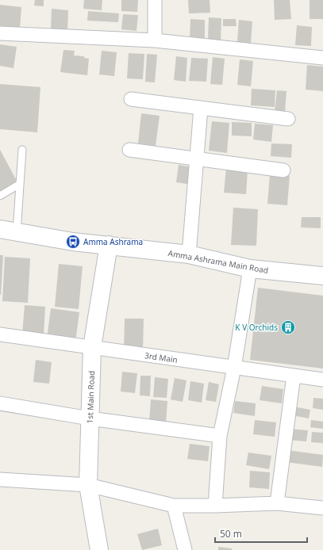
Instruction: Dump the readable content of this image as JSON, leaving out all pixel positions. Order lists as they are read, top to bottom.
{
  "streets": {
    "street": ["Amma Ashrama Main Road", "3rd Main", "1st Main Road"]
  },
  "crossings": [
    ["Amma Ashrama Main Road", "1st Main Road"],
    ["3rd Main", "1st Main Road"]
  ],
  "places": {
    "bus stop": ["Amma Ashrama"],
    "building": ["K V Orchids"]
  },
  "scale_bar": "50 m"
}
